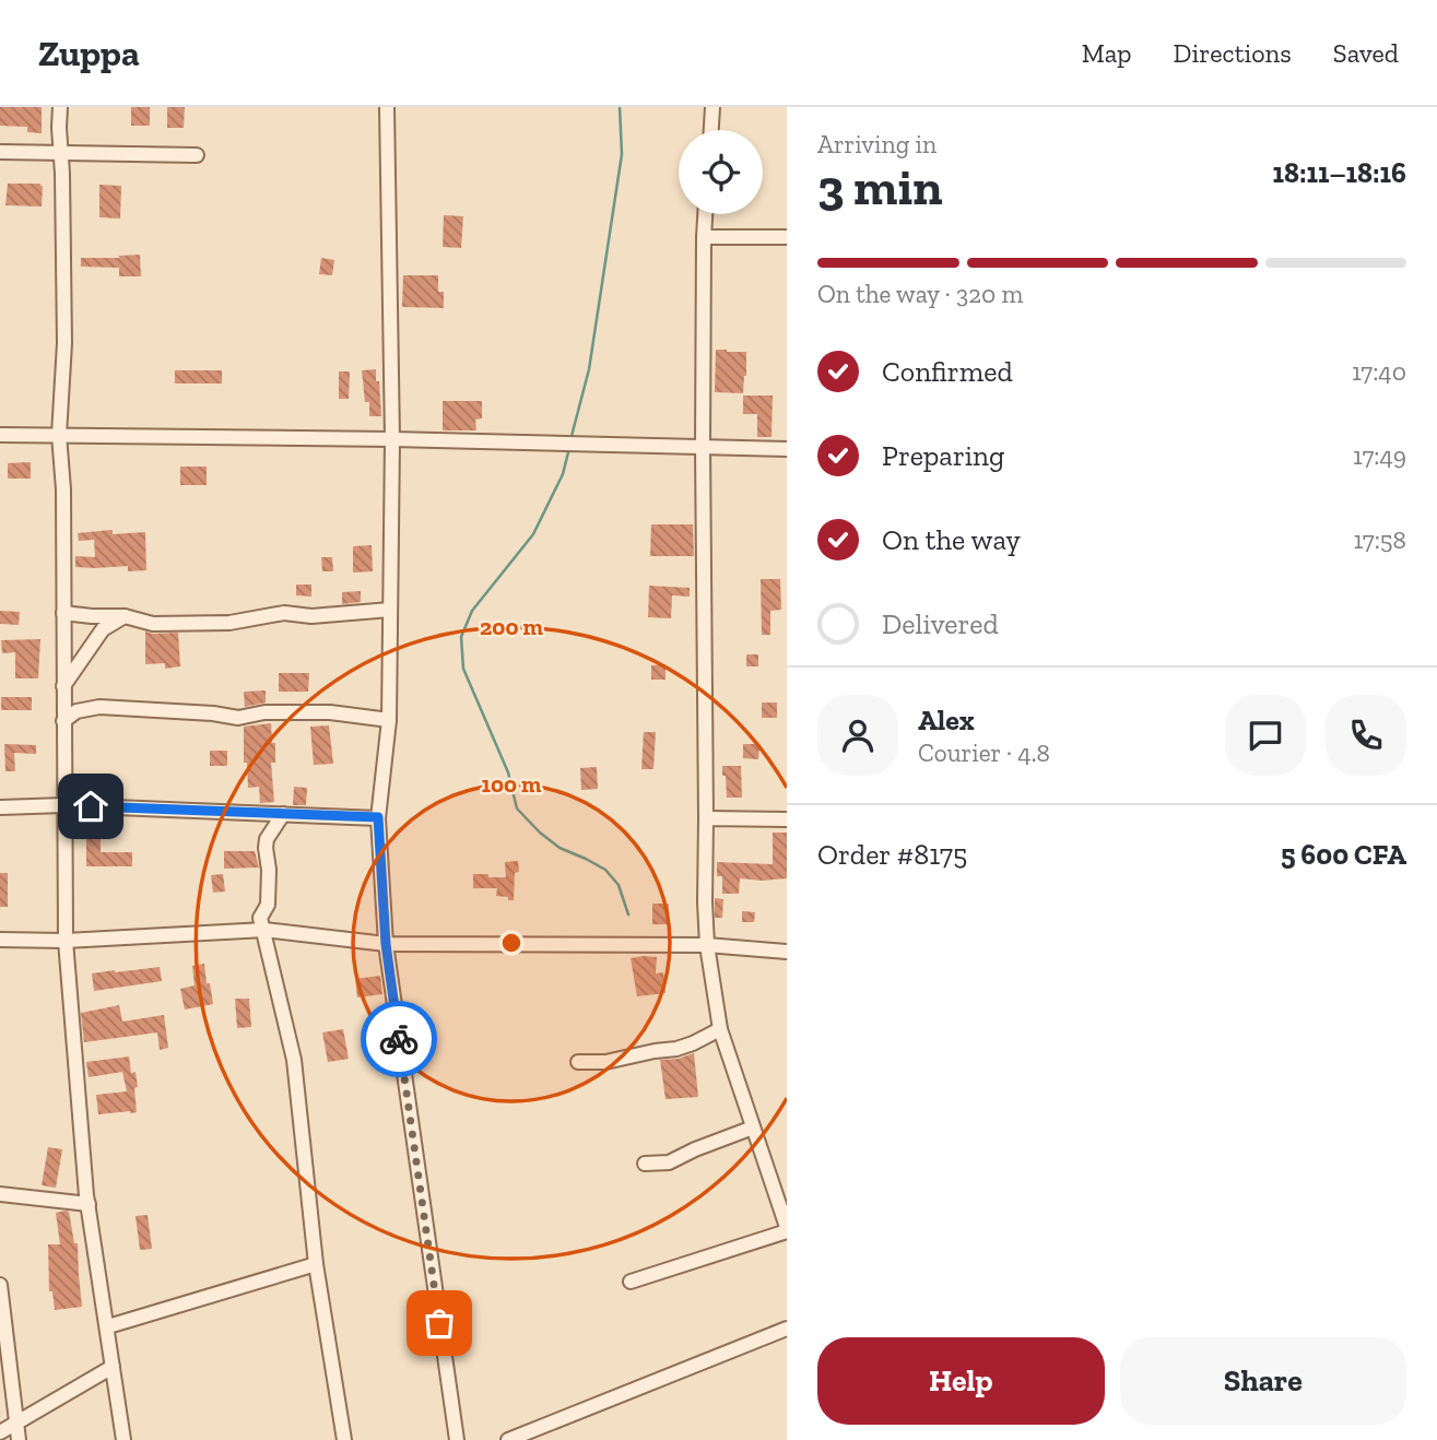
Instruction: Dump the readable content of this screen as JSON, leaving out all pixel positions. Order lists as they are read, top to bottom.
{
  "page": {
    "header": "Zuppa",
    "nav": ["Map", "Directions", "Saved"],
    "heading": ["3 min", "Arriving in", "18:11–18:16"],
    "panel": [
      "Alex",
      "Courier · 4.8",
      "Order #8175",
      "5 600 CFA"
    ],
    "bar": "On the way · 320 m",
    "list": [
      ["Confirmed", "17:40"],
      ["Preparing", "17:49"],
      ["On the way", "17:58"],
      "Delivered"
    ],
    "buttons": ["Help", "Share"]
  },
  "rings": ["200 m", "100 m"]
}
